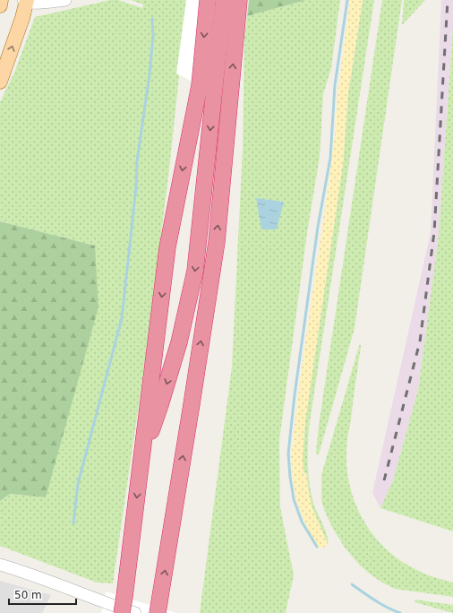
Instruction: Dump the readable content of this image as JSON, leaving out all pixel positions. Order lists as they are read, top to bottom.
{
  "scale_bar": "50 m"
}
